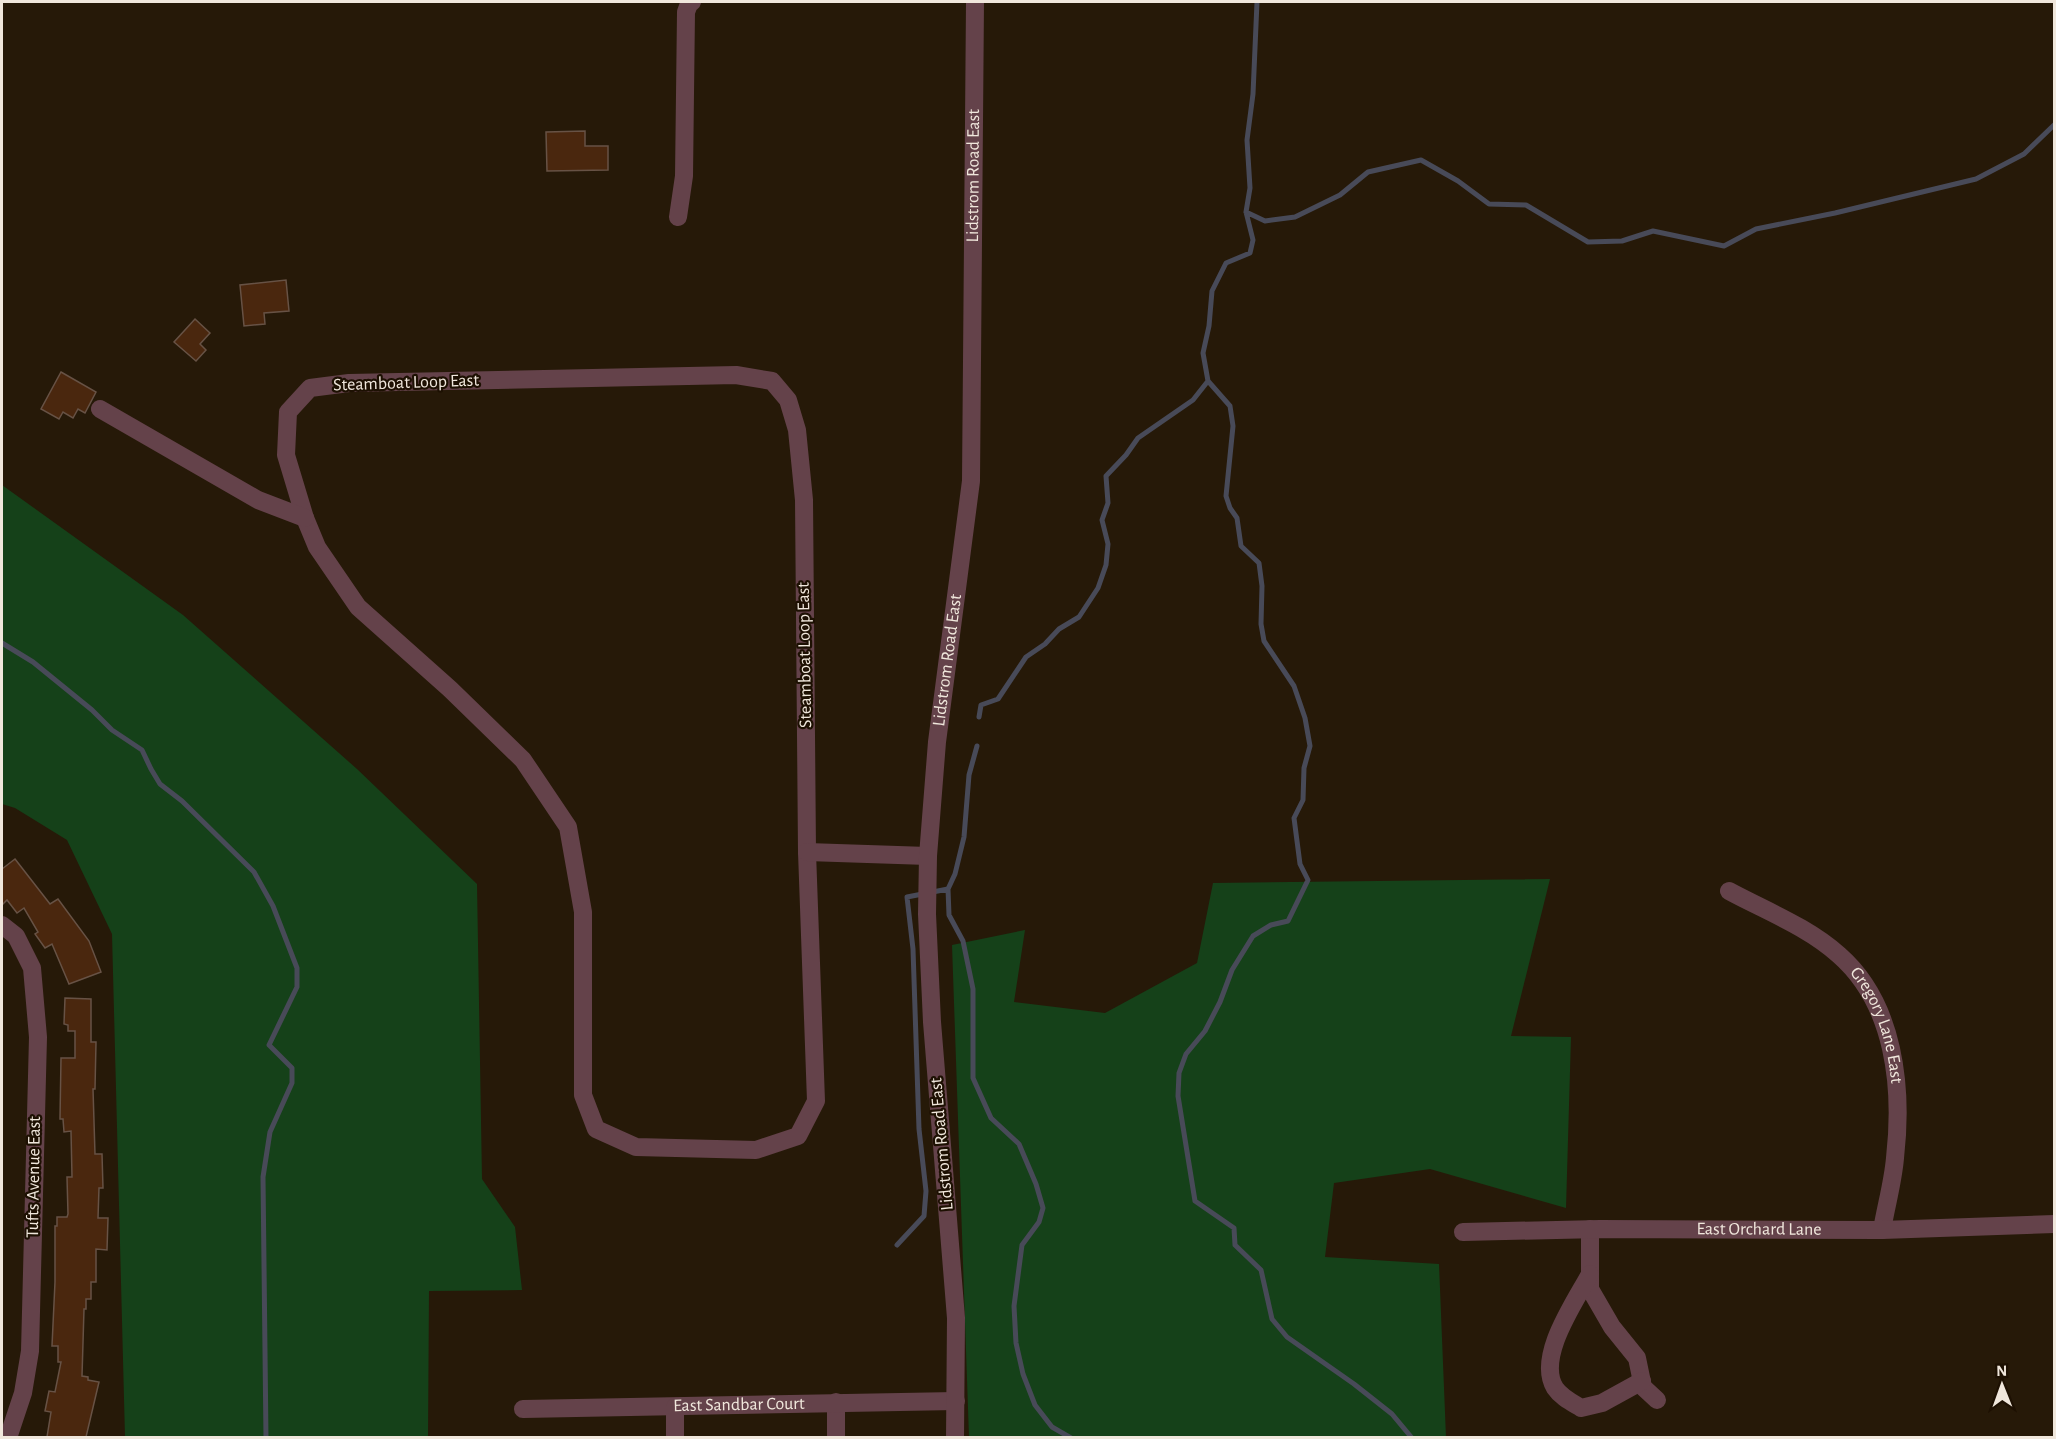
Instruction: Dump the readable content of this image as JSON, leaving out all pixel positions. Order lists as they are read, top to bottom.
{
  "streets": {
    "street": [
      "Lidstrom Road East",
      "Steamboat Loop East",
      "Gregory Lane East",
      "Tufts Avenue East",
      "East Orchard Lane",
      "East Sandbar Court"
    ]
  },
  "crossings": [
    ["Lidstrom Road East", "East Sandbar Court"],
    ["Gregory Lane East", "East Orchard Lane"]
  ],
  "north": "top"
}
